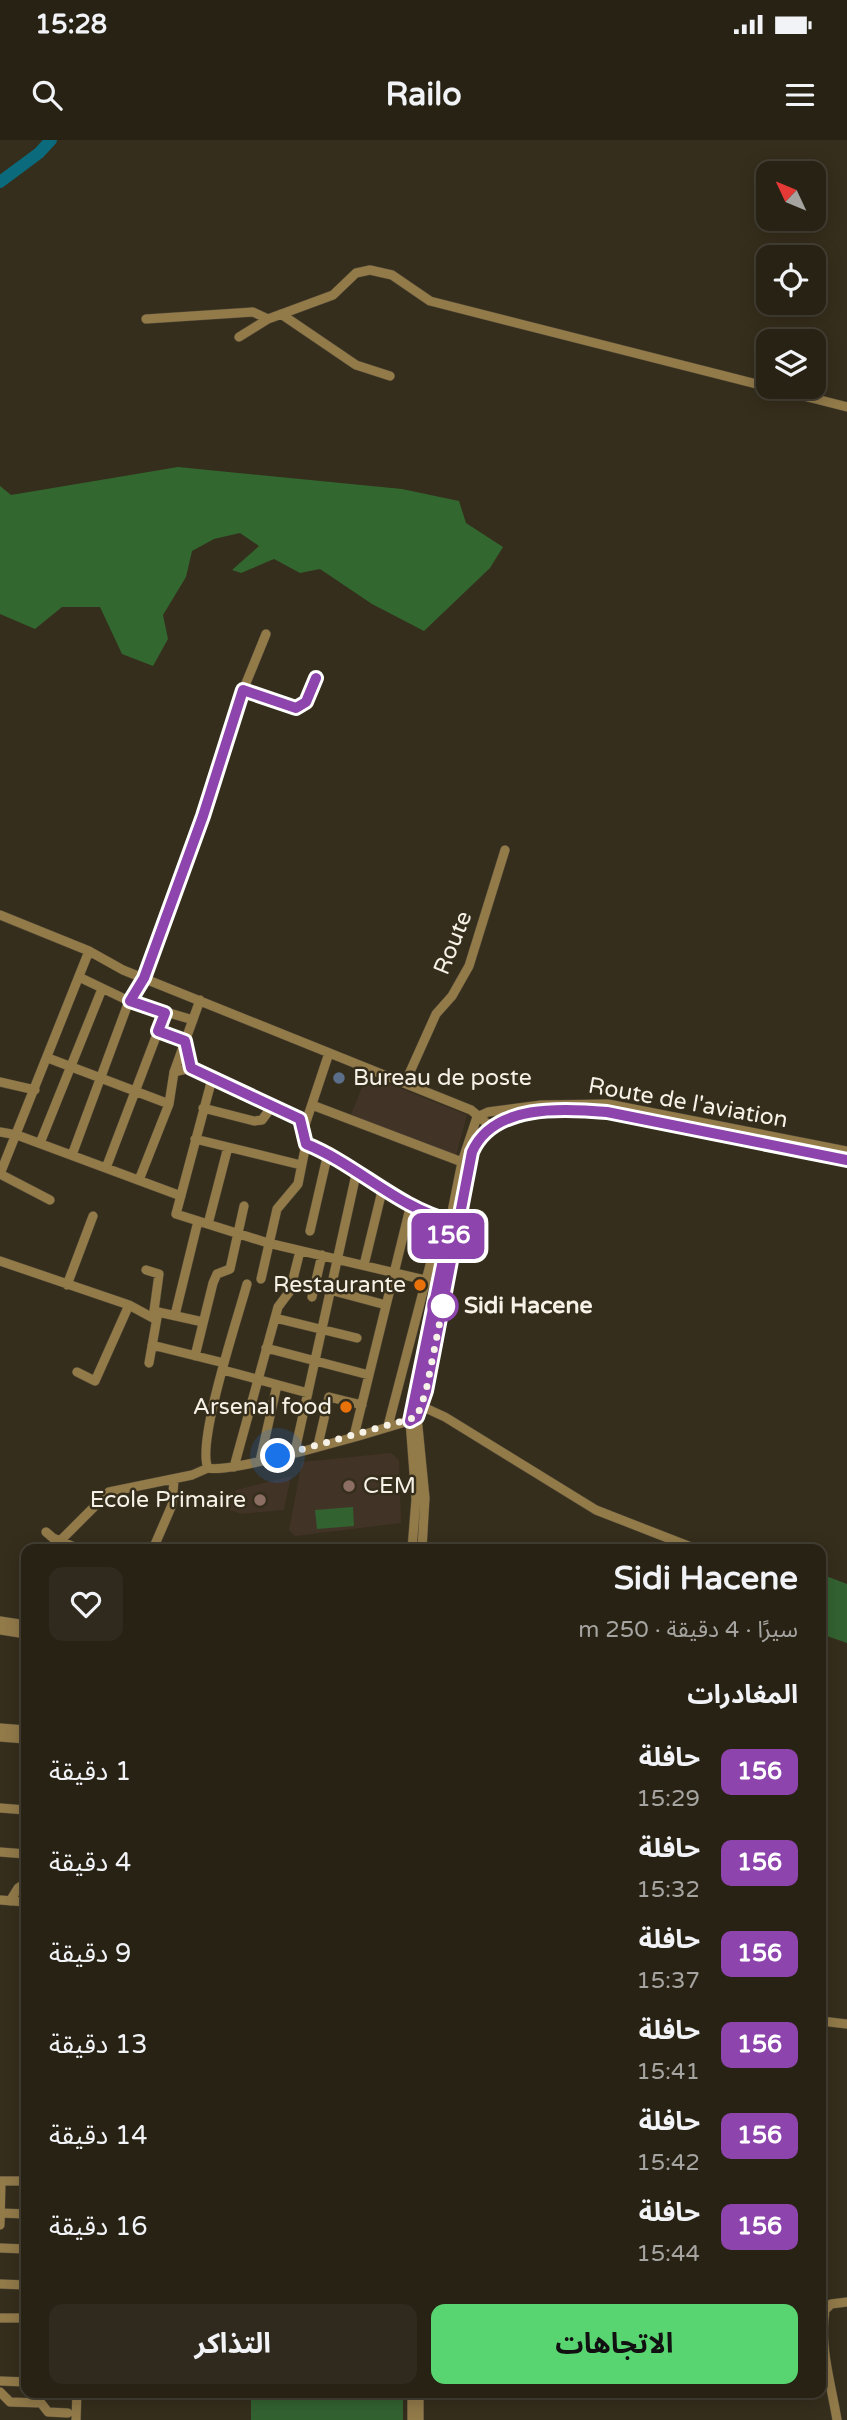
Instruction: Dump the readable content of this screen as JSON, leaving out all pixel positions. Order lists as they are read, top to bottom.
{
  "streets": {
    "street": ["Route", "Route de l'aviation"]
  },
  "places": [
    "Bureau de poste",
    "Restaurante",
    "Sidi Hacene",
    "Arsenal food",
    "CEM",
    "Ecole Primaire"
  ],
  "lines": ["bus line 156"],
  "north": "top left",
  "page": {
    "status": "15:28",
    "header": "Railo",
    "on_map": "156",
    "heading": [
      ["Sidi Hacene", "سيرًا · 4 دقيقة · 250 m"],
      "المغادرات"
    ],
    "list": [
      {
        "mark": "156",
        "name": "حافلة",
        "note": "15:29",
        "value": "1 دقيقة"
      },
      {
        "mark": "156",
        "name": "حافلة",
        "note": "15:32",
        "value": "4 دقيقة"
      },
      {
        "mark": "156",
        "name": "حافلة",
        "note": "15:37",
        "value": "9 دقيقة"
      },
      {
        "mark": "156",
        "name": "حافلة",
        "note": "15:41",
        "value": "13 دقيقة"
      },
      {
        "mark": "156",
        "name": "حافلة",
        "note": "15:42",
        "value": "14 دقيقة"
      },
      {
        "mark": "156",
        "name": "حافلة",
        "note": "15:44",
        "value": "16 دقيقة"
      }
    ],
    "buttons": ["الاتجاهات", "التذاكر"]
  }
}
